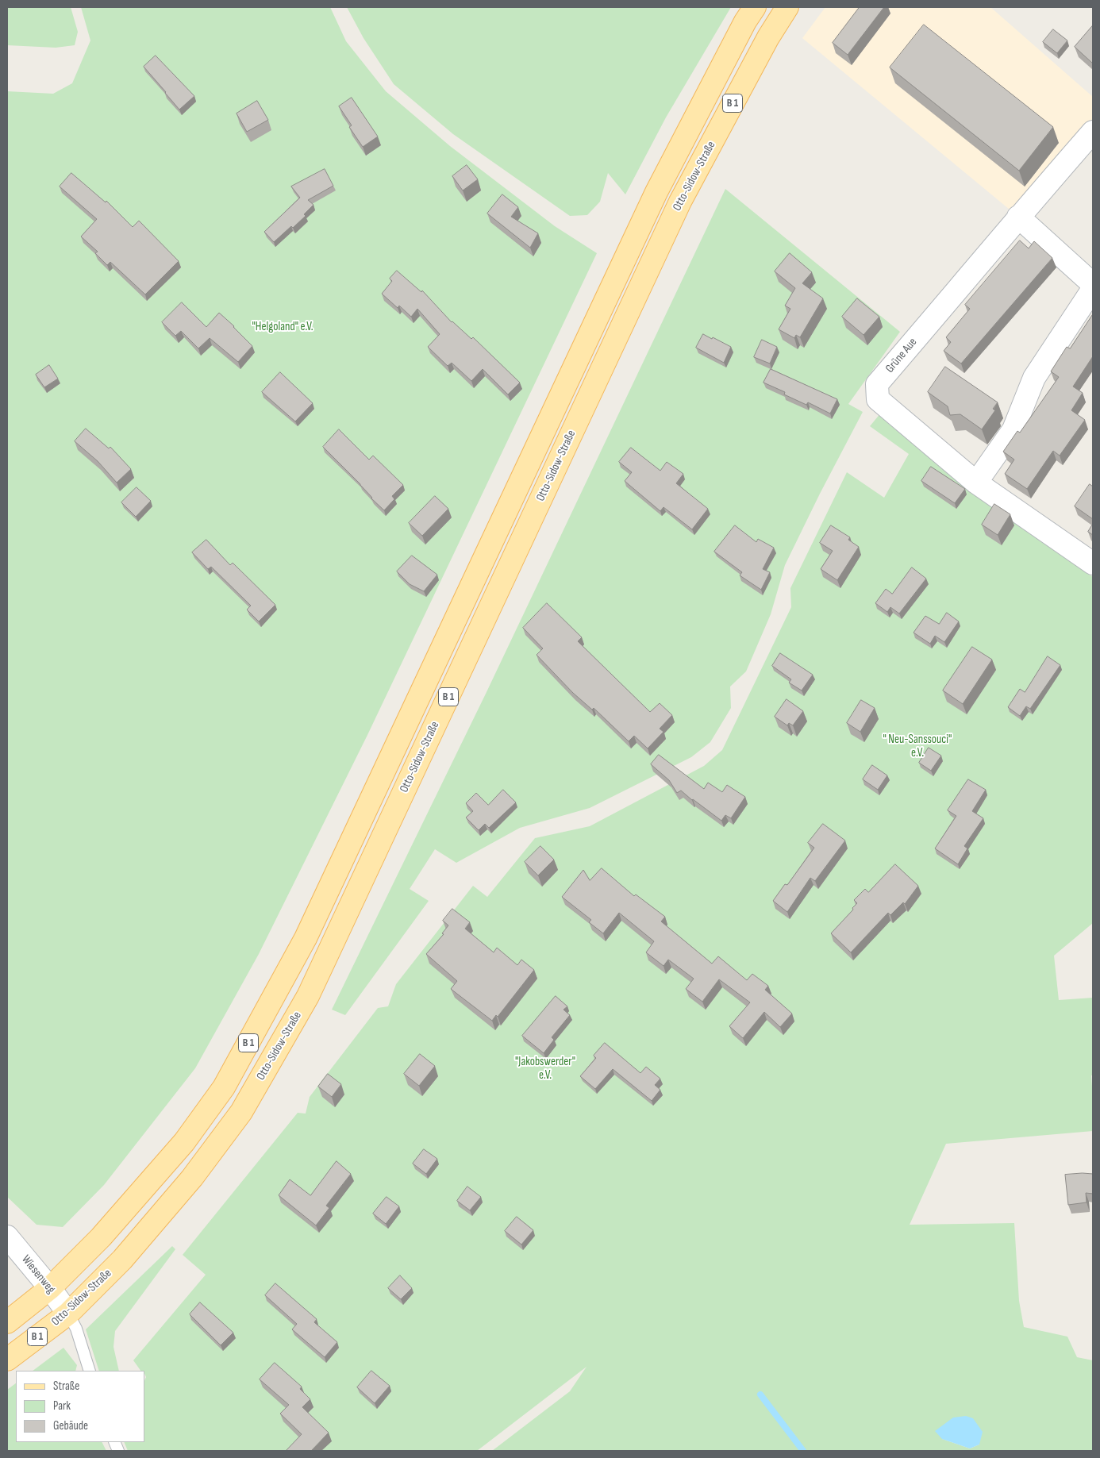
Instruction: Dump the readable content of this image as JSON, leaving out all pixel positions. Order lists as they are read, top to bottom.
{
  "streets": {
    "main road": ["B 1", "Otto-Sidow-Straße"],
    "street": ["Grüne Aue", "Wiesenweg"]
  },
  "crossings": [
    ["B 1", "Wiesenweg"],
    ["Otto-Sidow-Straße", "Wiesenweg"]
  ],
  "parks": ["\"Helgoland\" e.V.", "\" Neu-Sanssouci\" e.V.", "\"Jakobswerder\" e.V."],
  "legend": ["Straße", "Park", "Gebäude"]
}
